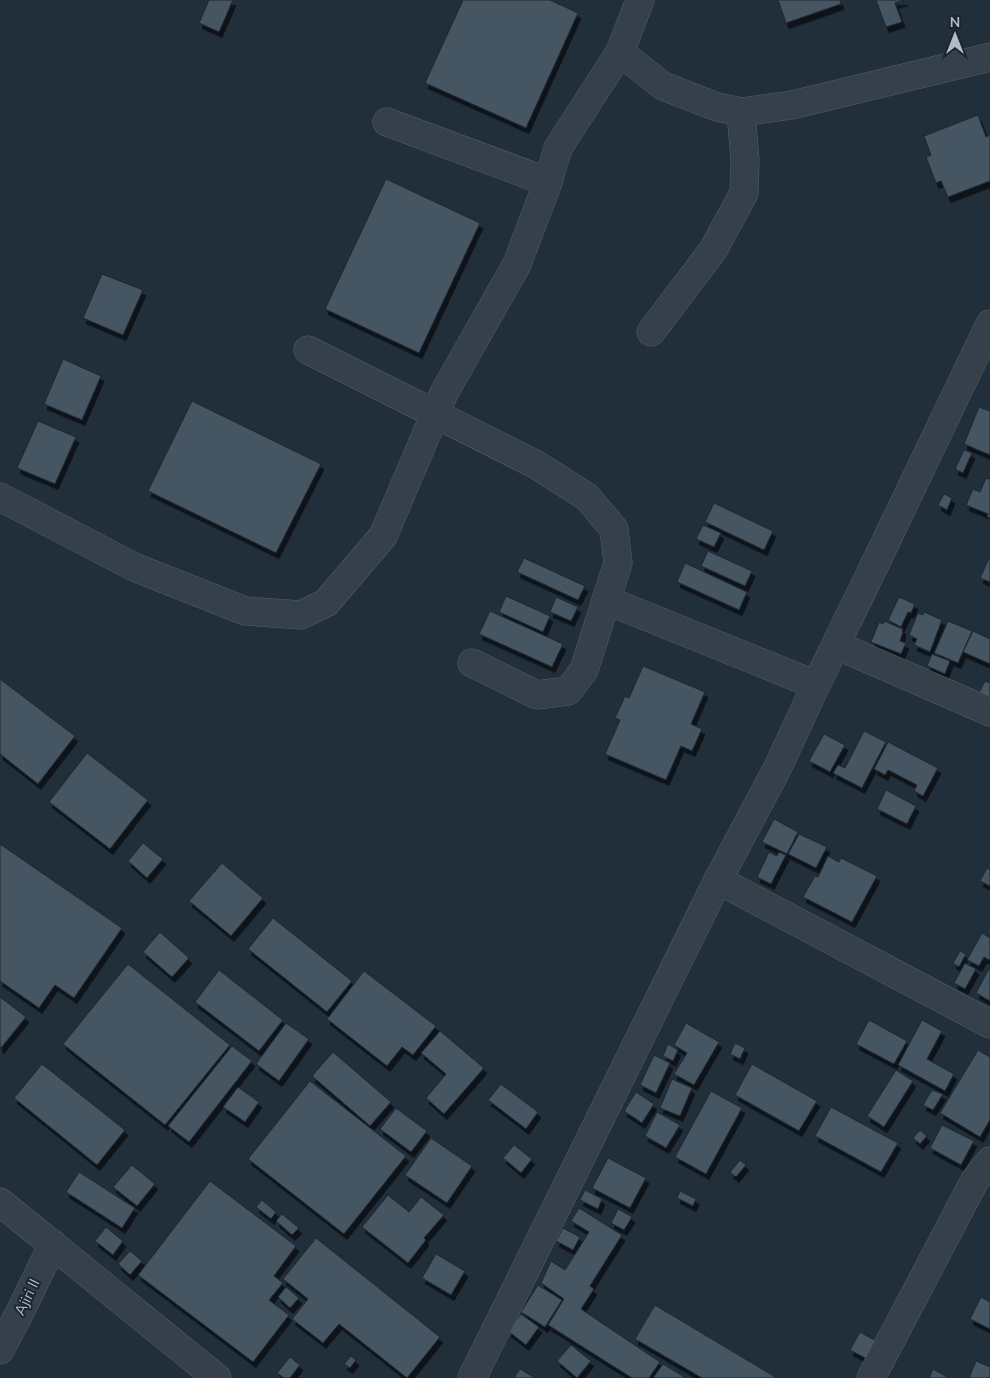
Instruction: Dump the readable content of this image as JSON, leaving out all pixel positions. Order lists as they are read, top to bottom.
{
  "streets": {
    "street": ["Ajiri II"]
  },
  "north": "top"
}
